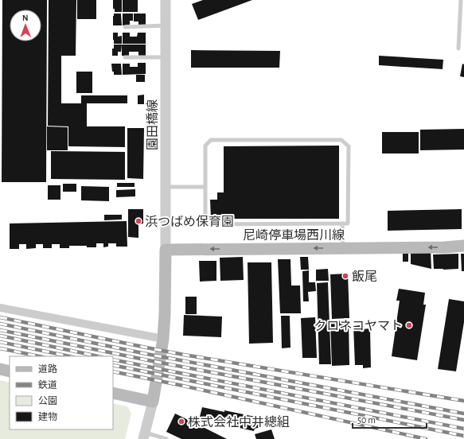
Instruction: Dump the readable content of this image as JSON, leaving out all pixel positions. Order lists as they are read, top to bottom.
{
  "streets": {
    "main road": ["尼崎停車場西川線"],
    "street": ["園田橋線"]
  },
  "crossings": [
    ["園田橋線", "尼崎停車場西川線"]
  ],
  "one_way": ["尼崎停車場西川線"],
  "places": [
    "浜つばめ保育園",
    "飯尾",
    "クロネコヤマト",
    "株式会社中井總組"
  ],
  "legend": [
    "道路",
    "鉄道",
    "公園",
    "建物"
  ],
  "scale_bar": "50 m",
  "north": "top"
}
